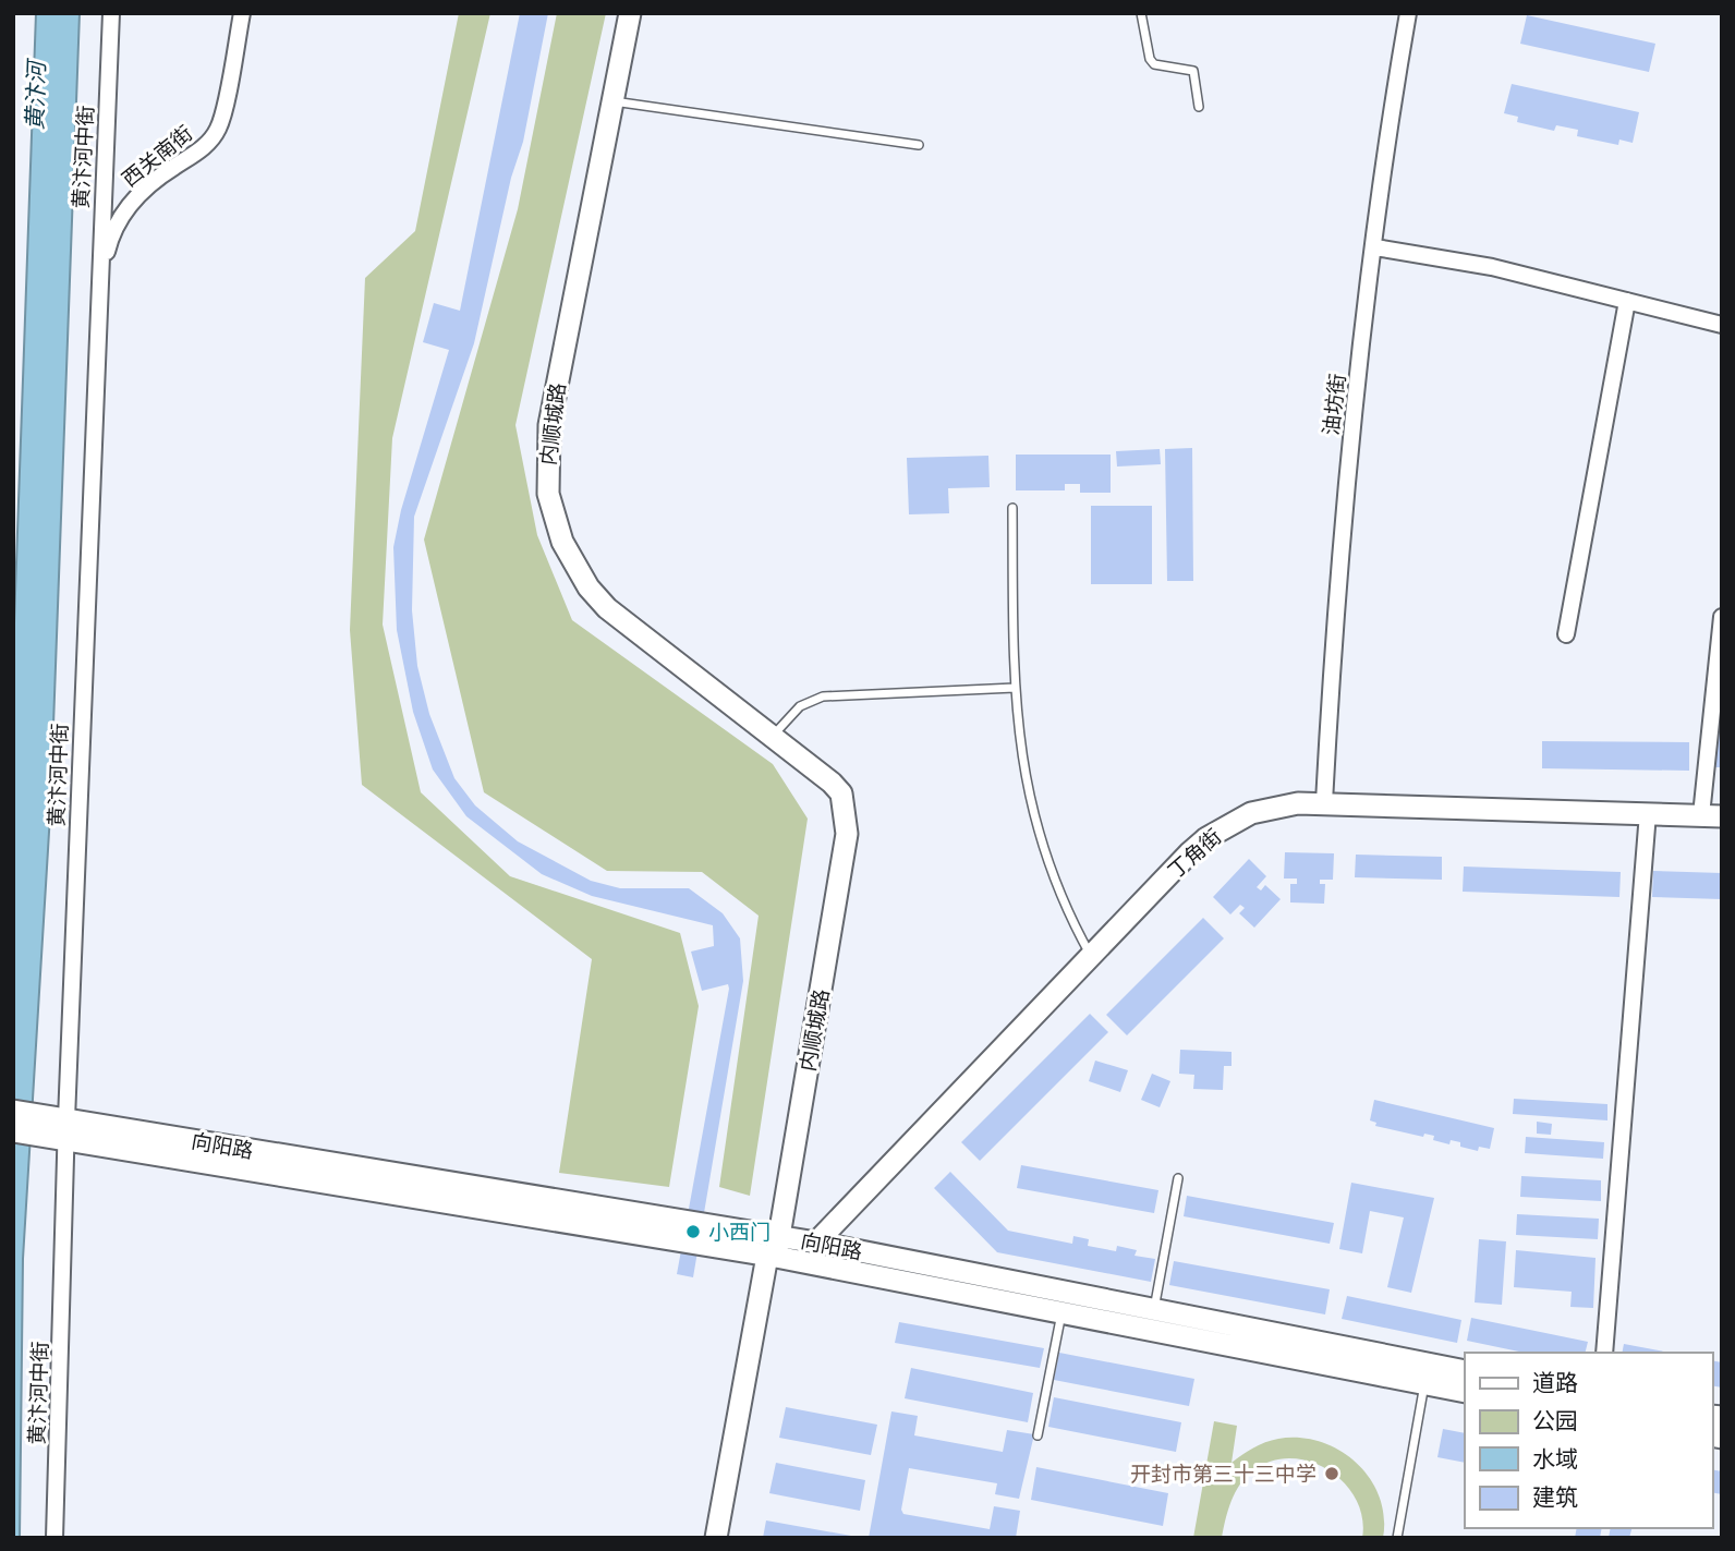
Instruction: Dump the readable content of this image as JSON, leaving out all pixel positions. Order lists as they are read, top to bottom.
{
  "streets": {
    "street": [
      "西关南街",
      "黄汴河中街",
      "油坊街",
      "内顺城路",
      "丁角街",
      "向阳路"
    ]
  },
  "crossings": [
    ["西关南街", "黄汴河中街"],
    ["黄汴河中街", "向阳路"],
    ["油坊街", "丁角街"],
    ["内顺城路", "向阳路"],
    ["丁角街", "向阳路"]
  ],
  "water": ["黄汴河"],
  "places": ["小西门", "开封市第三十三中学"],
  "legend": [
    "道路",
    "公园",
    "水域",
    "建筑"
  ]
}
